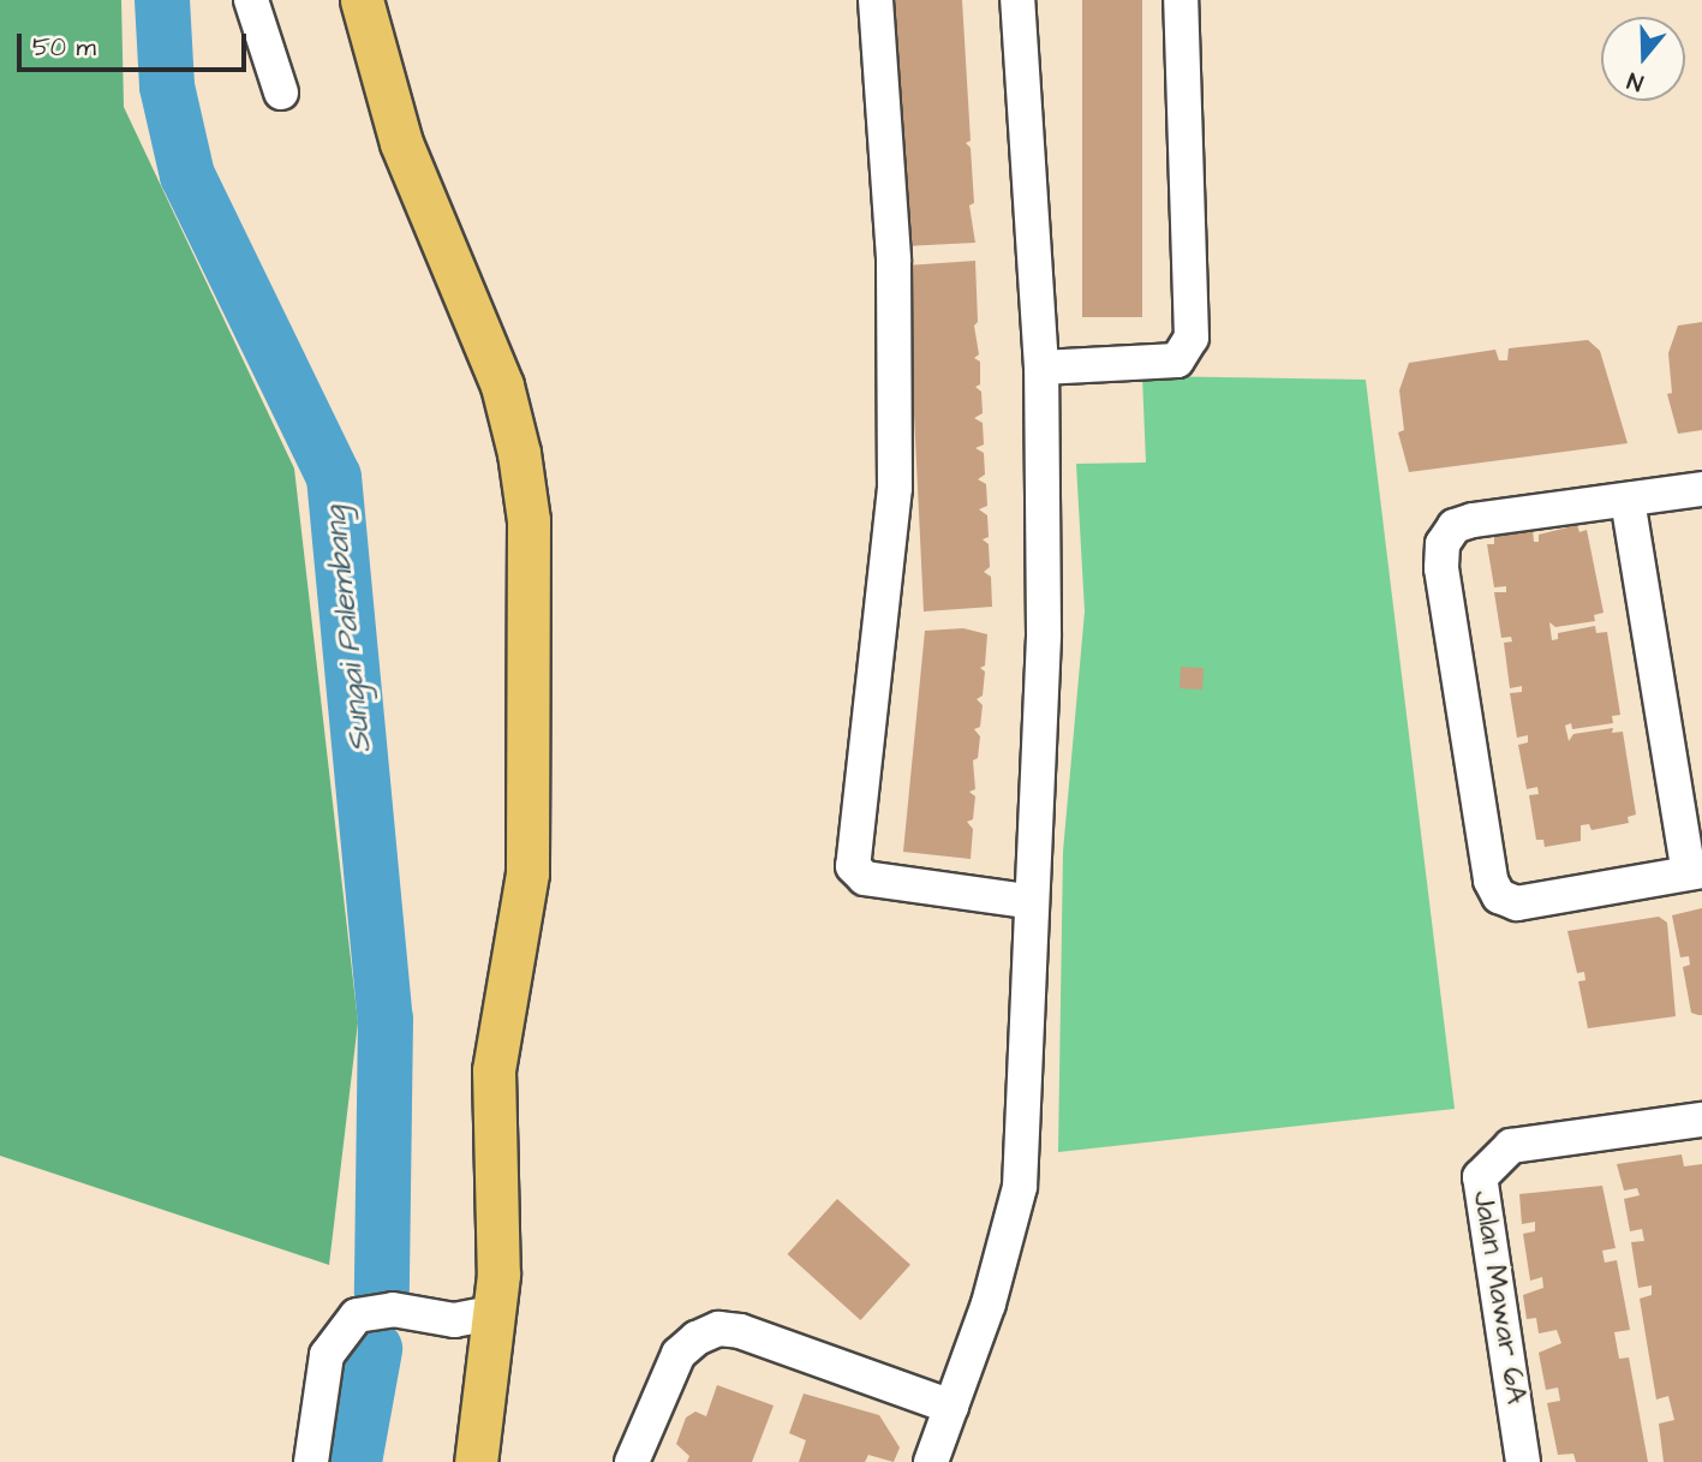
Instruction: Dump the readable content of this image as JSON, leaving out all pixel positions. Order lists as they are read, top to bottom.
{
  "streets": {
    "street": ["Jalan Mawar 6A"]
  },
  "water": ["Sungai Palembang"],
  "scale_bar": "50 m",
  "north": "bottom"
}
